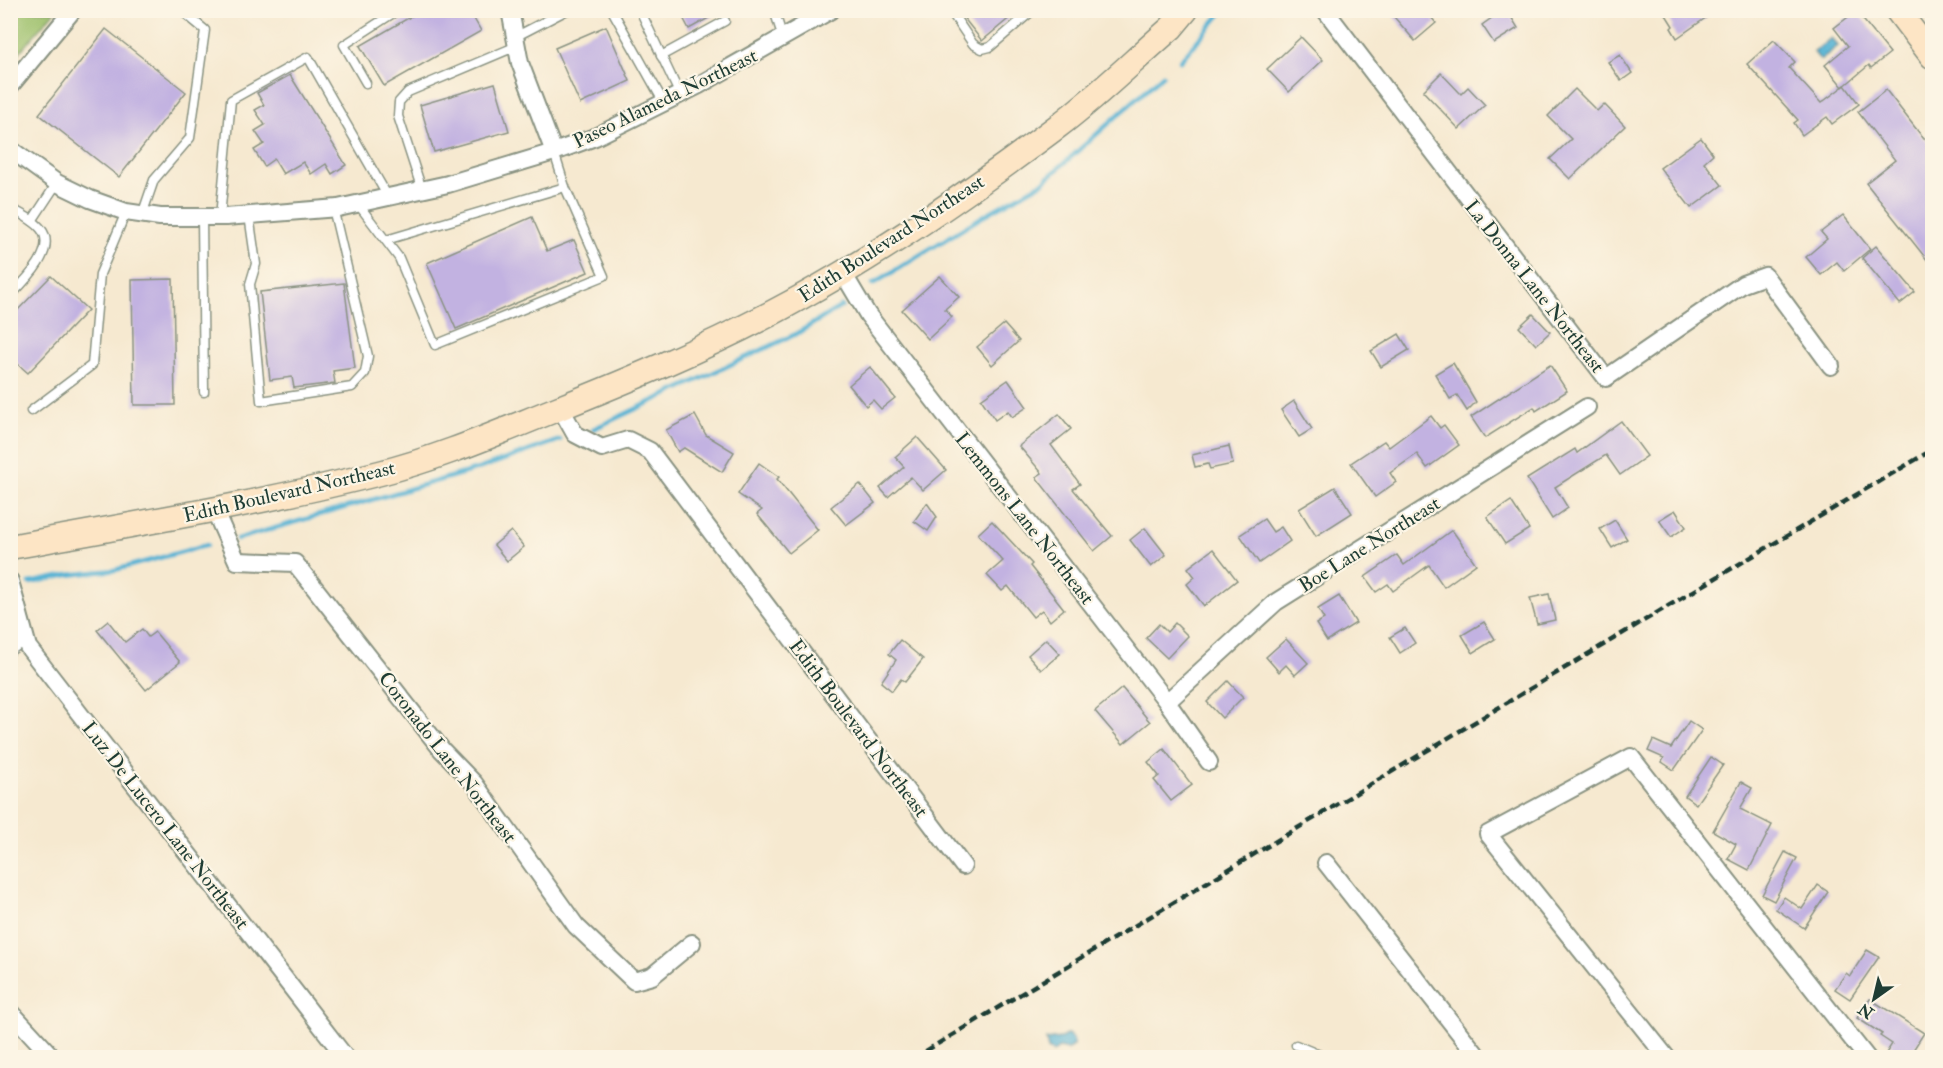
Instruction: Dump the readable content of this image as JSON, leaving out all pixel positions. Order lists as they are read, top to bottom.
{
  "streets": {
    "street": [
      "Paseo Alameda Northeast",
      "Edith Boulevard Northeast",
      "La Donna Lane Northeast",
      "Lemmons Lane Northeast",
      "Boe Lane Northeast",
      "Coronado Lane Northeast",
      "Luz De Lucero Lane Northeast"
    ]
  },
  "crossings": [
    ["Edith Boulevard Northeast", "Lemmons Lane Northeast"],
    ["Edith Boulevard Northeast", "Coronado Lane Northeast"],
    ["Lemmons Lane Northeast", "Boe Lane Northeast"]
  ],
  "north": "bottom left"
}
